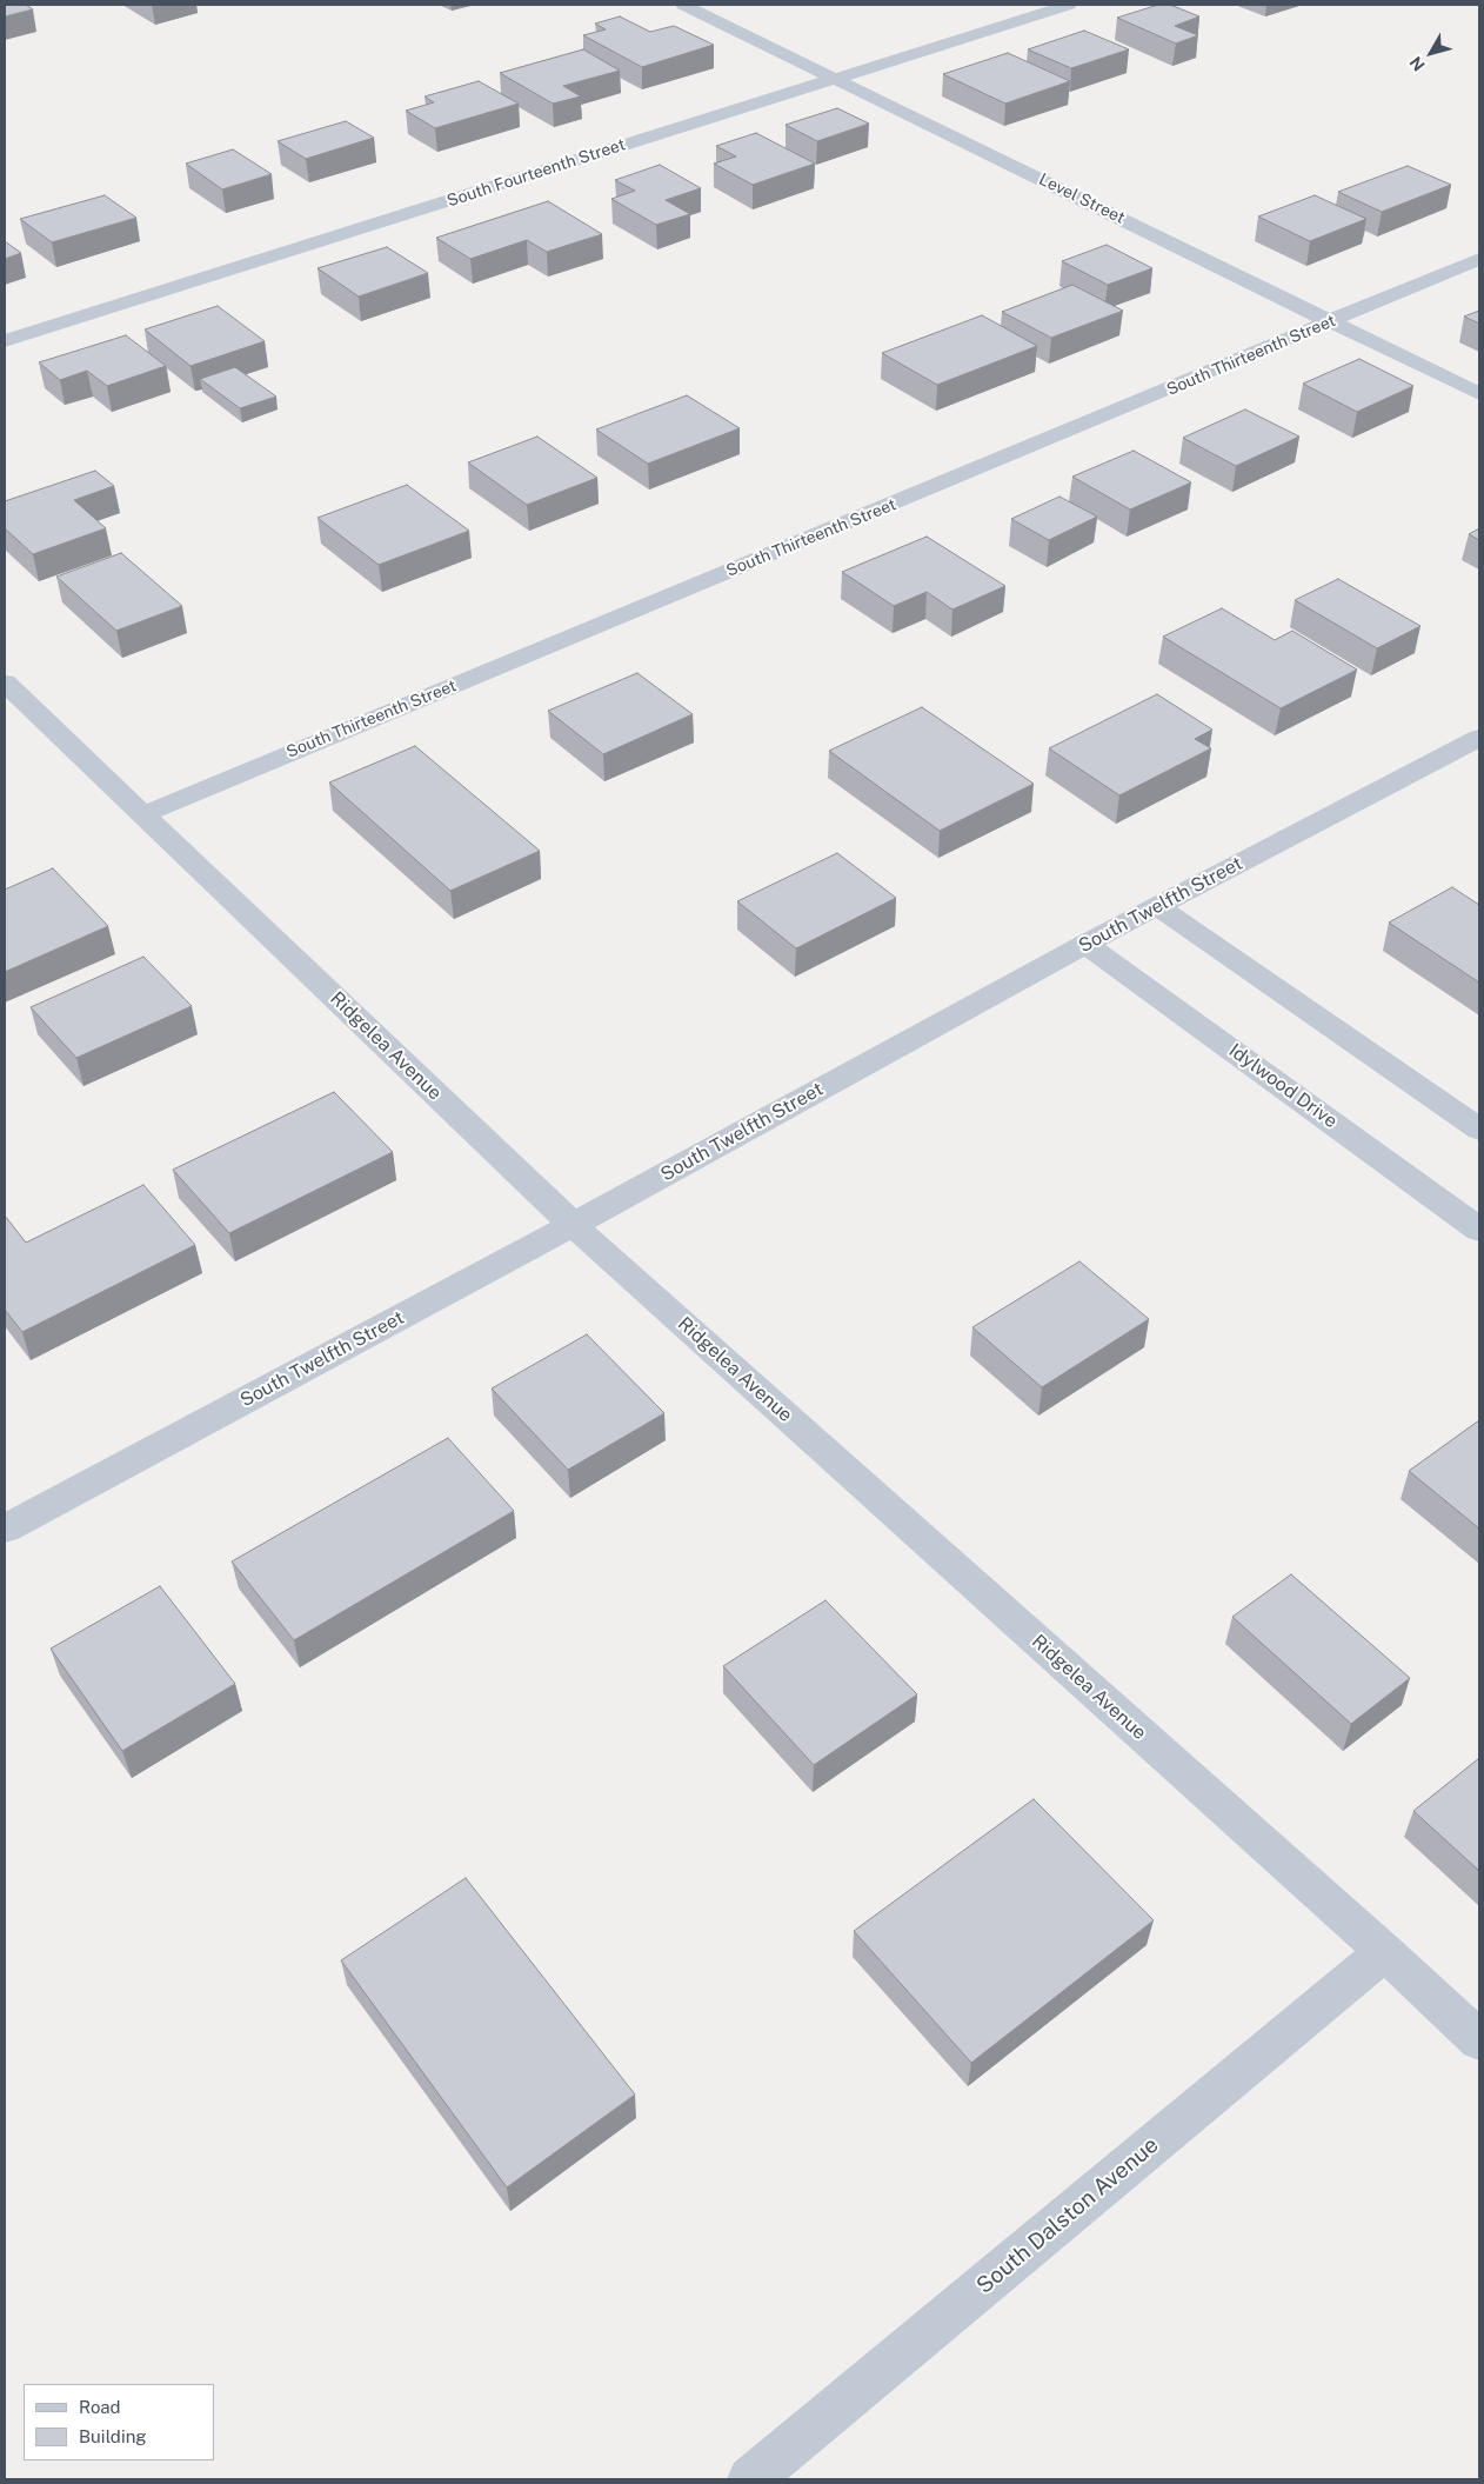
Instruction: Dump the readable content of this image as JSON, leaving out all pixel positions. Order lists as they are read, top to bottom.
{
  "streets": {
    "street": [
      "South Fourteenth Street",
      "Level Street",
      "South Thirteenth Street",
      "South Twelfth Street",
      "Ridgelea Avenue",
      "Idylwood Drive",
      "South Dalston Avenue"
    ]
  },
  "crossings": [
    ["South Fourteenth Street", "Level Street"],
    ["Level Street", "South Thirteenth Street"],
    ["South Thirteenth Street", "Ridgelea Avenue"],
    ["South Twelfth Street", "Ridgelea Avenue"],
    ["South Twelfth Street", "Idylwood Drive"],
    ["Ridgelea Avenue", "South Dalston Avenue"]
  ],
  "legend": ["Road", "Building"],
  "north": "bottom left"
}
